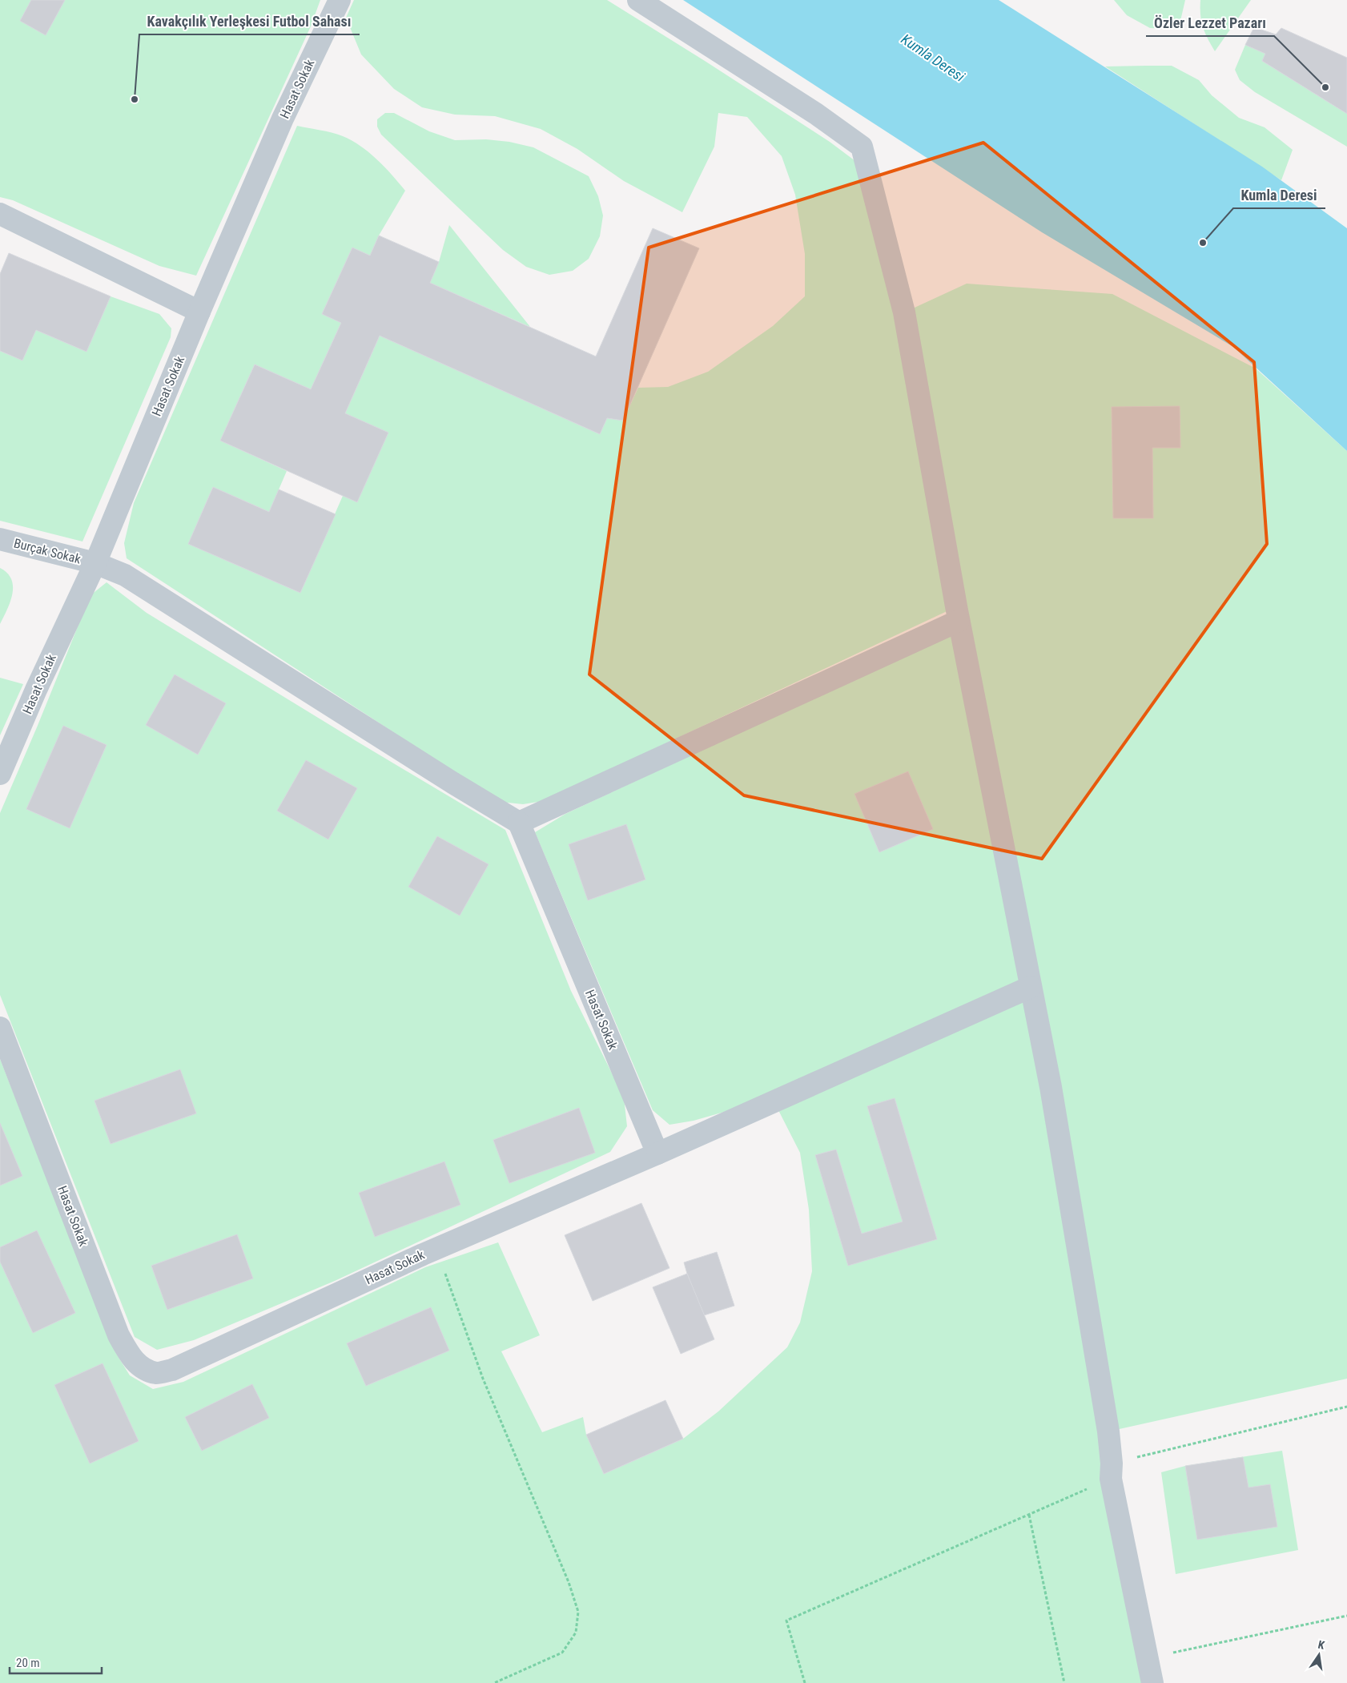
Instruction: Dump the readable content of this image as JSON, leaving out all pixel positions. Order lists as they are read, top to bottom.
{
  "streets": {
    "street": ["Hasat Sokak", "Burçak Sokak"]
  },
  "crossings": [
    ["Hasat Sokak", "Burçak Sokak"]
  ],
  "water": ["Kumla Deresi"],
  "places": ["Özler Lezzet Pazarı", "Kavakçılık Yerleşkesi Futbol Sahası", "Kumla Deresi"],
  "scale_bar": "20 m",
  "north": "top"
}
